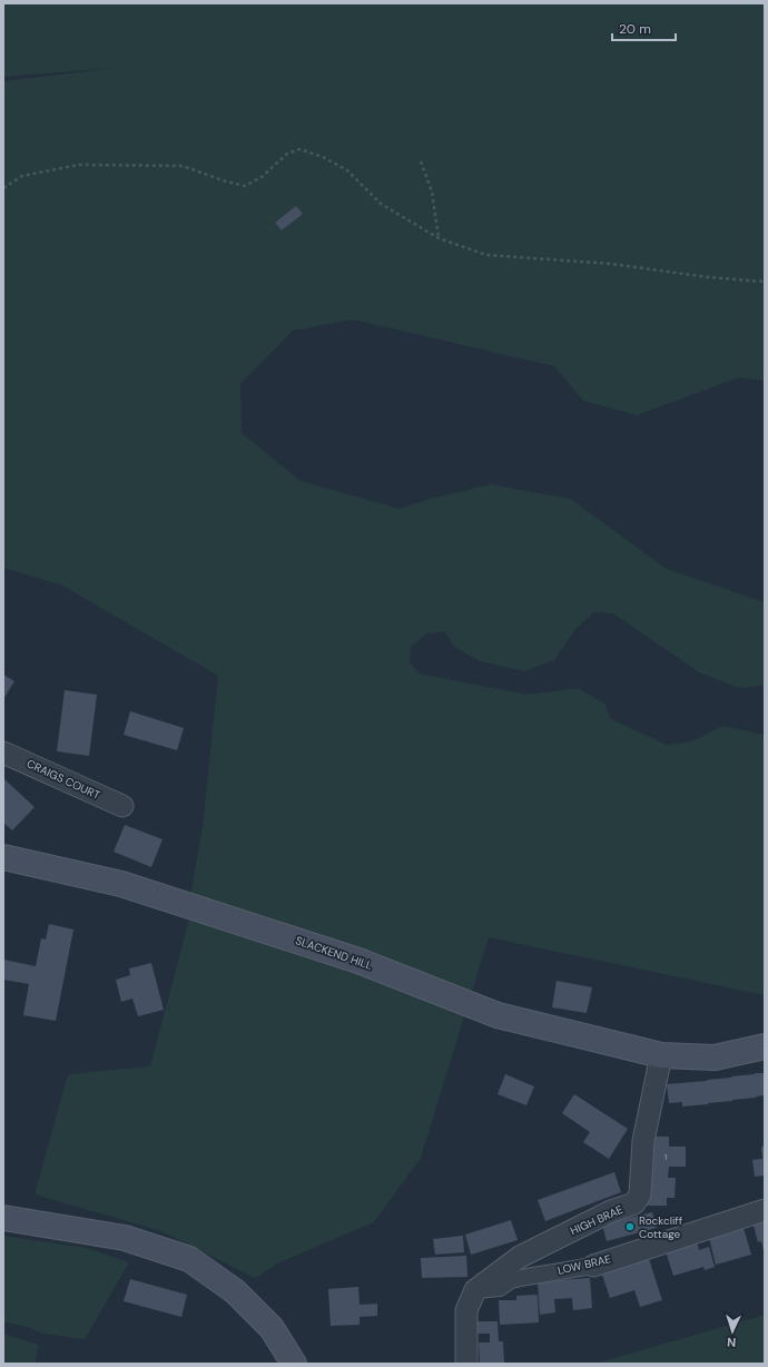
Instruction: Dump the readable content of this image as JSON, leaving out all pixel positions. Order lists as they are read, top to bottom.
{
  "streets": {
    "main road": ["SLACKEND HILL"],
    "street": ["CRAIGS COURT", "HIGH BRAE", "LOW BRAE"]
  },
  "crossings": [
    ["SLACKEND HILL", "HIGH BRAE"],
    ["HIGH BRAE", "LOW BRAE"]
  ],
  "places": ["Rockcliff Cottage"],
  "house_numbers": ["1"],
  "scale_bar": "20 m",
  "north": "bottom"
}
